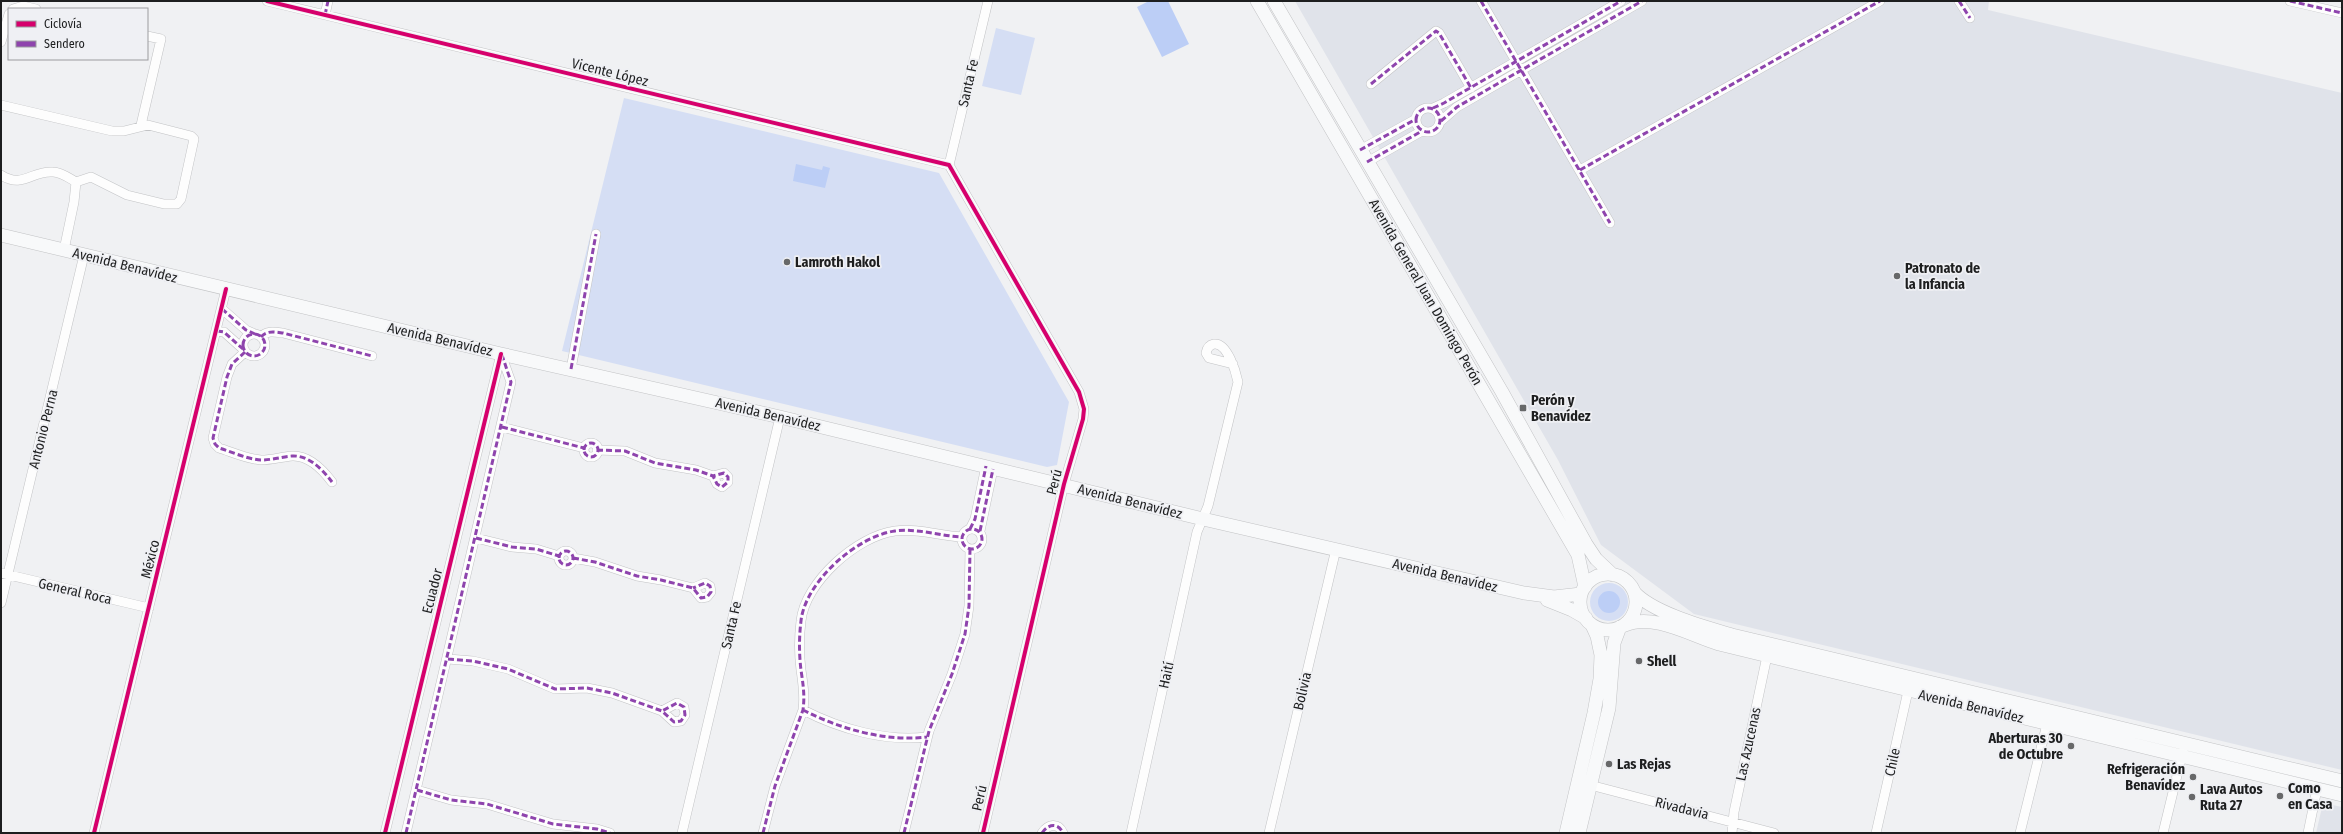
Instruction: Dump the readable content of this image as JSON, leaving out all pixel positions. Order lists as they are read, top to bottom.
{
  "streets": {
    "main road": ["Avenida Benavídez", "Avenida General Juan Domingo Perón"],
    "street": [
      "Vicente López",
      "Santa Fe",
      "Antonio Perna",
      "Perú",
      "México",
      "General Roca",
      "Ecuador",
      "Haití",
      "Bolivia",
      "Las Azucenas",
      "Chile",
      "Rivadavia"
    ]
  },
  "crossings": [
    ["Vicente López", "Santa Fe"],
    ["Vicente López", "Perú"],
    ["Santa Fe", "Avenida Benavídez"],
    ["Santa Fe", "Perú"],
    ["Avenida Benavídez", "Avenida General Juan Domingo Perón"],
    ["Avenida Benavídez", "Antonio Perna"],
    ["Avenida Benavídez", "Perú"],
    ["Avenida Benavídez", "México"],
    ["Avenida Benavídez", "Ecuador"],
    ["Avenida Benavídez", "Haití"],
    ["Avenida Benavídez", "Bolivia"],
    ["Avenida Benavídez", "Las Azucenas"],
    ["Avenida Benavídez", "Chile"],
    ["Antonio Perna", "General Roca"],
    ["México", "General Roca"],
    ["Las Azucenas", "Rivadavia"]
  ],
  "places": {
    "other": [
      "Lamroth Hakol",
      "Patronato de la Infancia",
      "Shell",
      "Aberturas 30 de Octubre",
      "Las Rejas",
      "Refrigeración Benavídez",
      "Como en Casa",
      "Lava Autos Ruta 27"
    ],
    "transit": ["Perón y Benavídez"]
  },
  "legend": ["Ciclovía", "Sendero"]
}
